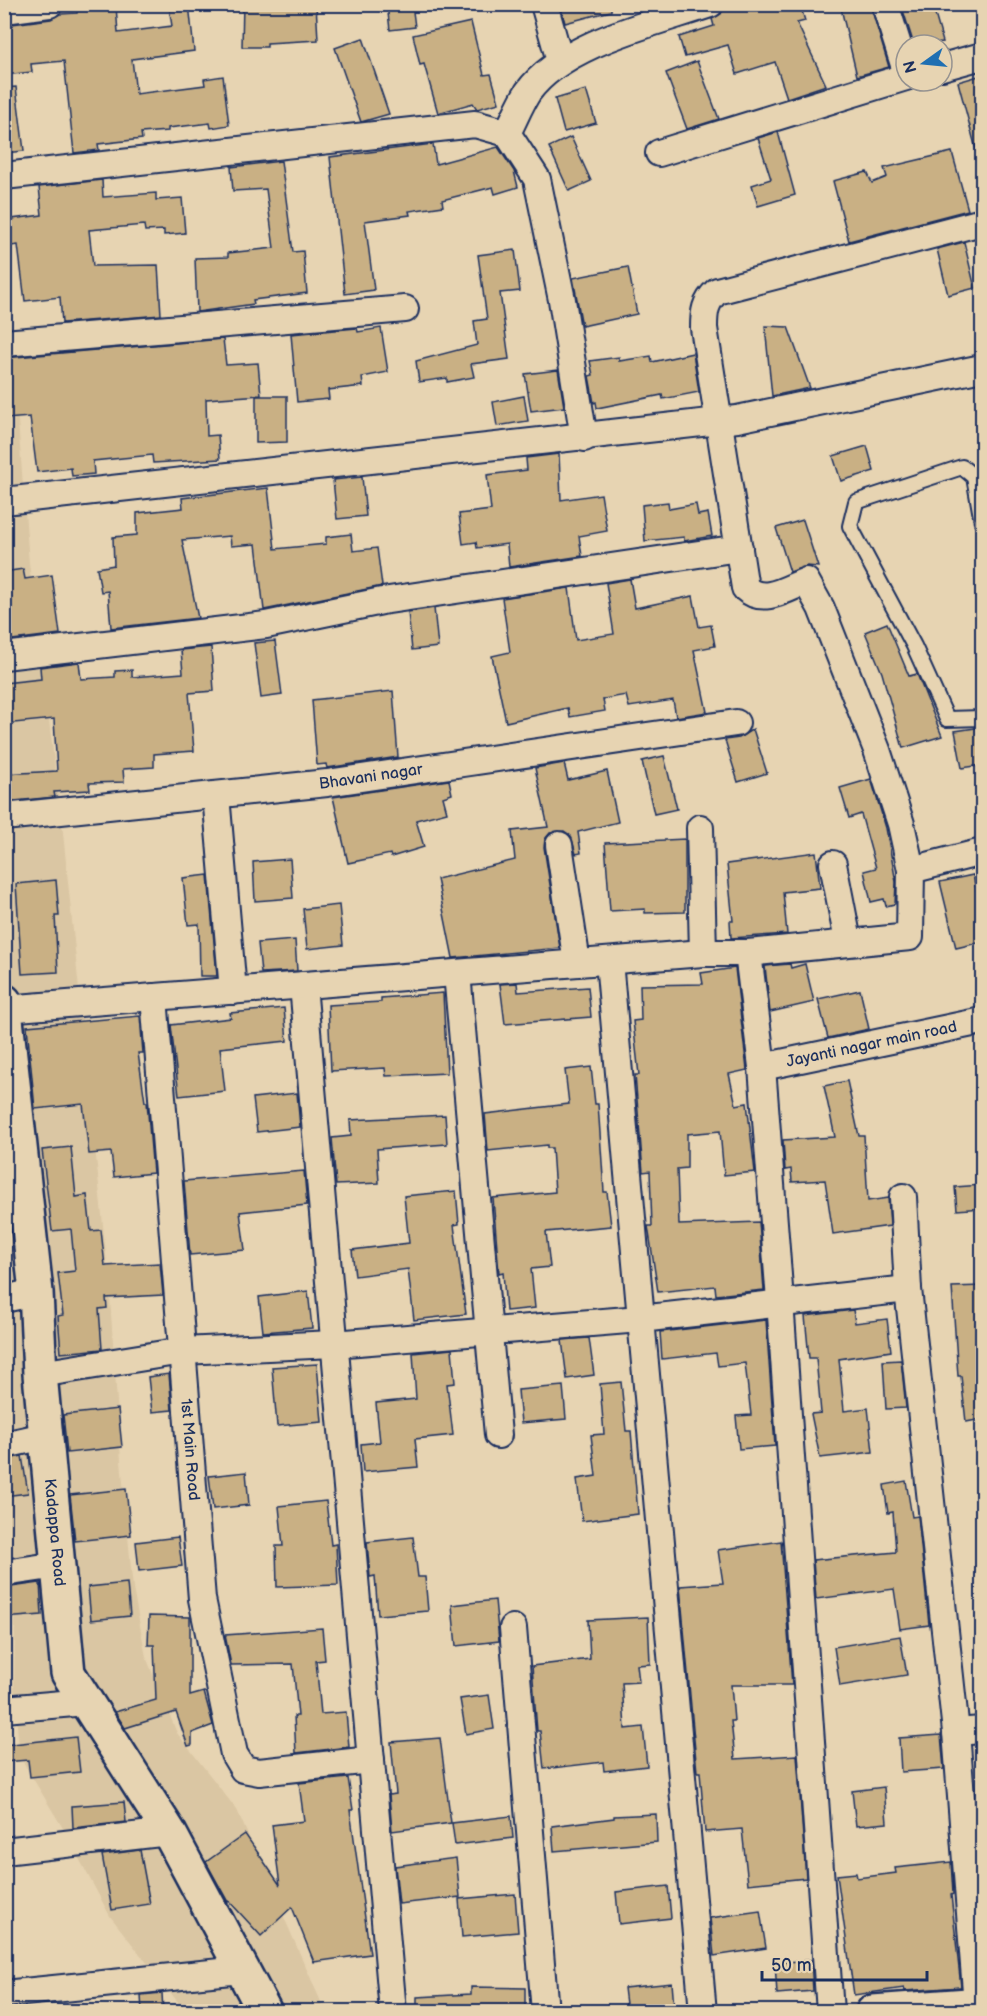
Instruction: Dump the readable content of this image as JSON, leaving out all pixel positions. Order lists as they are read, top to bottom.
{
  "streets": {
    "main road": ["Kadappa Road"],
    "street": ["Bhavani nagar", "Jayanti nagar main road", "1st Main Road"]
  },
  "scale_bar": "50 m",
  "north": "left"
}
